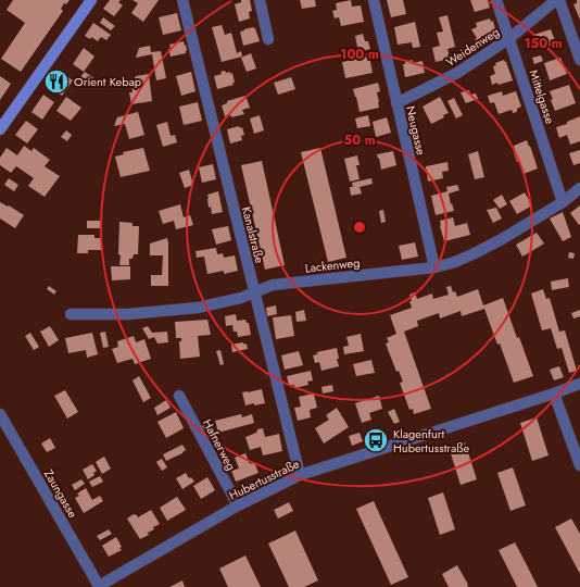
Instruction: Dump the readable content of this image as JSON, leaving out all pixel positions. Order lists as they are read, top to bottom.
{
  "streets": {
    "street": [
      "Weidenweg",
      "Mittelgasse",
      "Neugasse",
      "Kanalstraße",
      "Lackenweg",
      "Hafnerweg",
      "Hubertusstraße",
      "Zaungasse"
    ]
  },
  "crossings": [
    ["Weidenweg", "Mittelgasse"],
    ["Weidenweg", "Neugasse"],
    ["Mittelgasse", "Lackenweg"],
    ["Neugasse", "Lackenweg"],
    ["Kanalstraße", "Lackenweg"],
    ["Kanalstraße", "Hubertusstraße"],
    ["Hafnerweg", "Hubertusstraße"],
    ["Hubertusstraße", "Zaungasse"]
  ],
  "places": {
    "restaurant": ["Orient Kebap"],
    "bus stop": ["Klagenfurt Hubertusstraße"]
  },
  "rings": ["150 m", "100 m", "50 m"]
}
